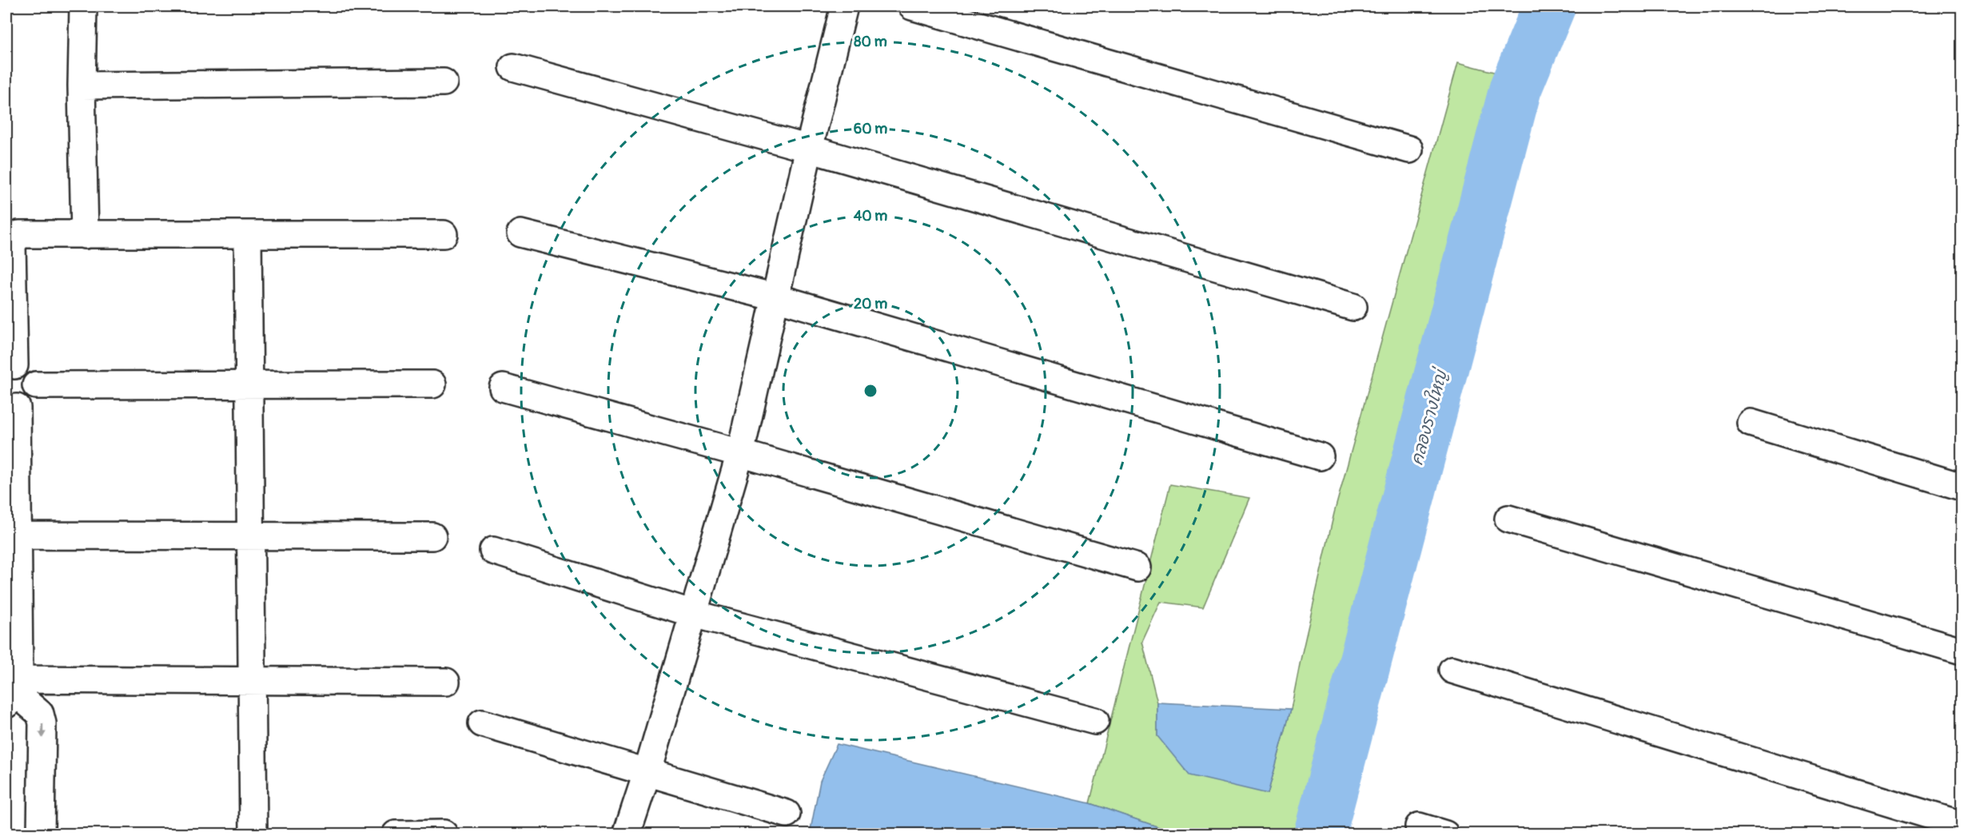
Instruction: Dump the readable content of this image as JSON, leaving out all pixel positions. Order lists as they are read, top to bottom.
{
  "water": ["คลองรางใหญ่"],
  "rings": [
    "80 m",
    "60 m",
    "40 m",
    "20 m"
  ]
}
